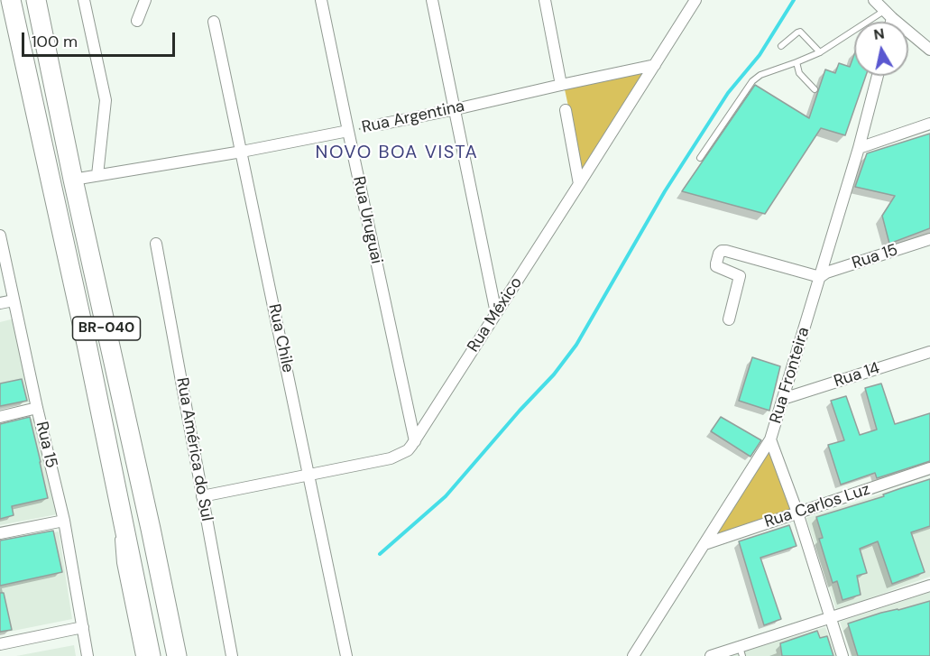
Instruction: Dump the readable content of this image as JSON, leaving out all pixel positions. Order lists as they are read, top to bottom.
{
  "streets": {
    "highway": ["BR-040"],
    "street": [
      "Rua Argentina",
      "Rua Uruguai",
      "Rua 15",
      "Rua México",
      "Rua Chile",
      "Rua Fronteira",
      "Rua 14",
      "Rua América do Sul",
      "Rua Carlos Luz"
    ]
  },
  "crossings": [
    ["Rua Argentina", "Rua Uruguai"],
    ["Rua Argentina", "Rua México"],
    ["Rua Argentina", "BR-040"],
    ["Rua Argentina", "Rua Chile"],
    ["Rua Uruguai", "Rua México"],
    ["Rua 15", "Rua Fronteira"],
    ["Rua México", "Rua Chile"],
    ["Rua México", "Rua América do Sul"],
    ["Rua Fronteira", "Rua 14"],
    ["Rua Fronteira", "Rua Carlos Luz"]
  ],
  "districts": ["NOVO BOA VISTA"],
  "scale_bar": "100 m",
  "north": "top"
}
